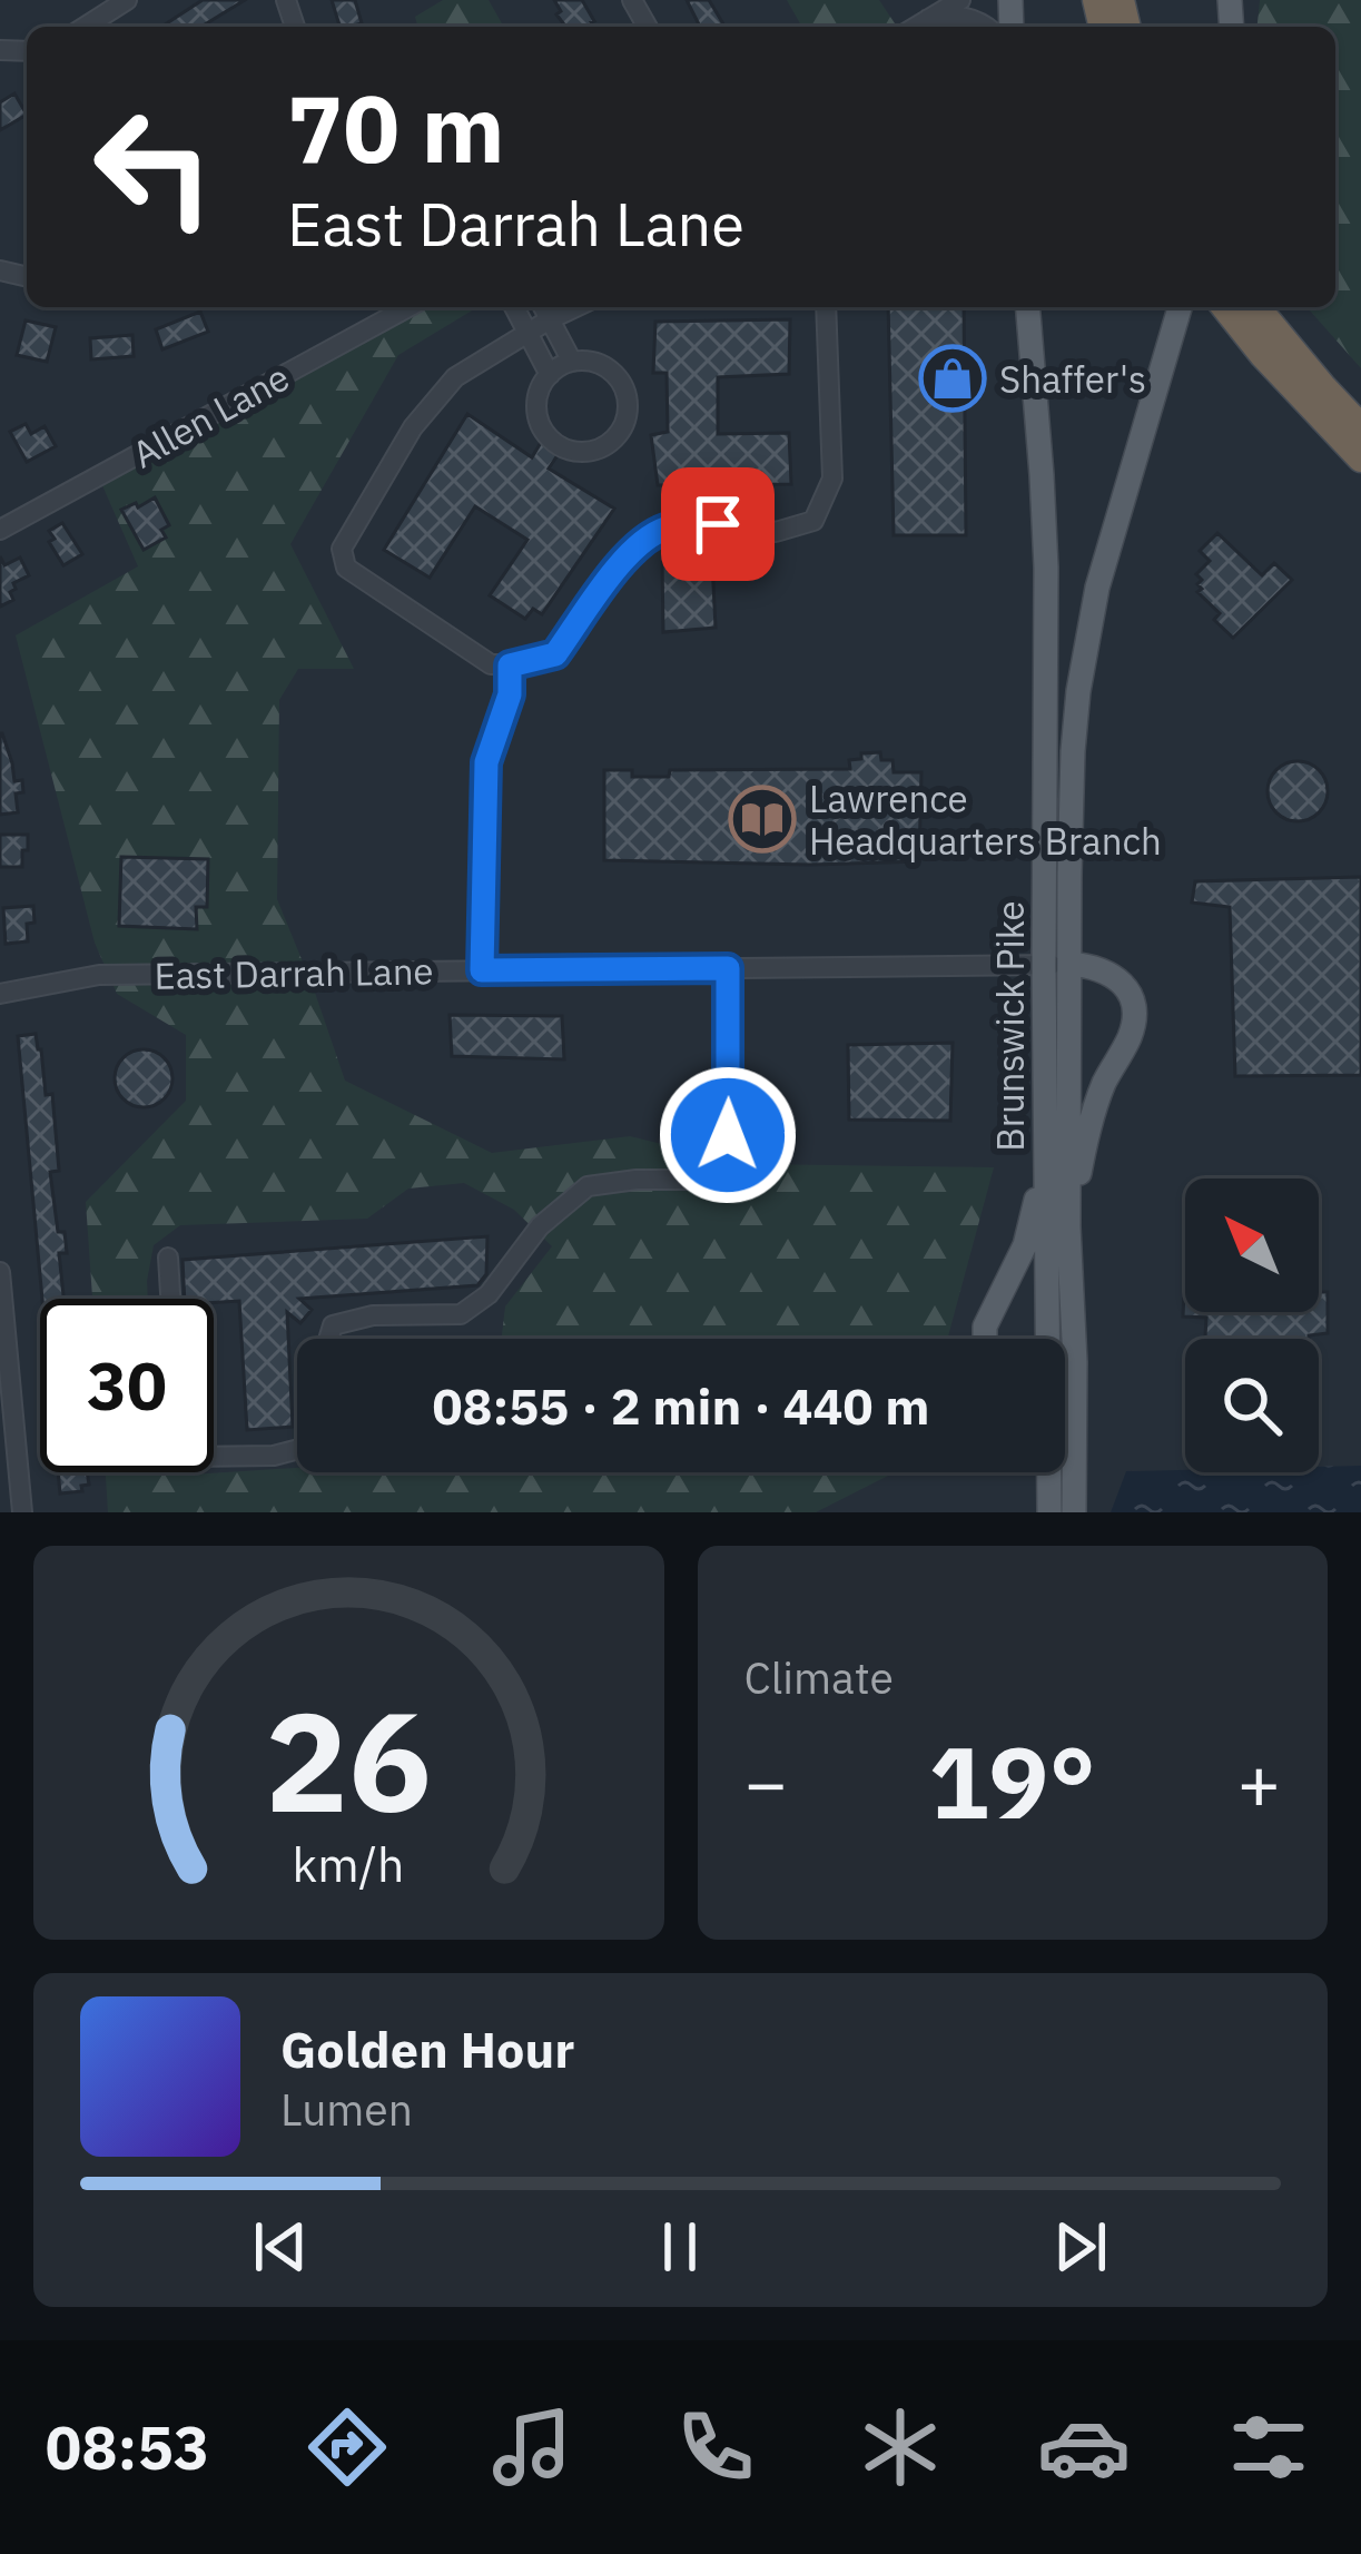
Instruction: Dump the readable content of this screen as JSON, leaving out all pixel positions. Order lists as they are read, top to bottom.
{
  "streets": {
    "main road": ["Brunswick Pike"],
    "street": ["Allen Lane", "East Darrah Lane"]
  },
  "crossings": [
    ["East Darrah Lane", "Brunswick Pike"]
  ],
  "places": {
    "shop": ["Shaffer's"],
    "library": ["Lawrence Headquarters Branch"]
  },
  "north": "top left",
  "page": {
    "turn": ["70 m", "East Darrah Lane"],
    "limit": "30",
    "trip": "08:55 · 2 min · 440 m",
    "tile": "Climate",
    "heat": ["−", "19°", "+"],
    "song": ["Golden Hour", "Lumen"],
    "tabs": "08:53",
    "gauge": ["26", "km/h"]
  }
}
